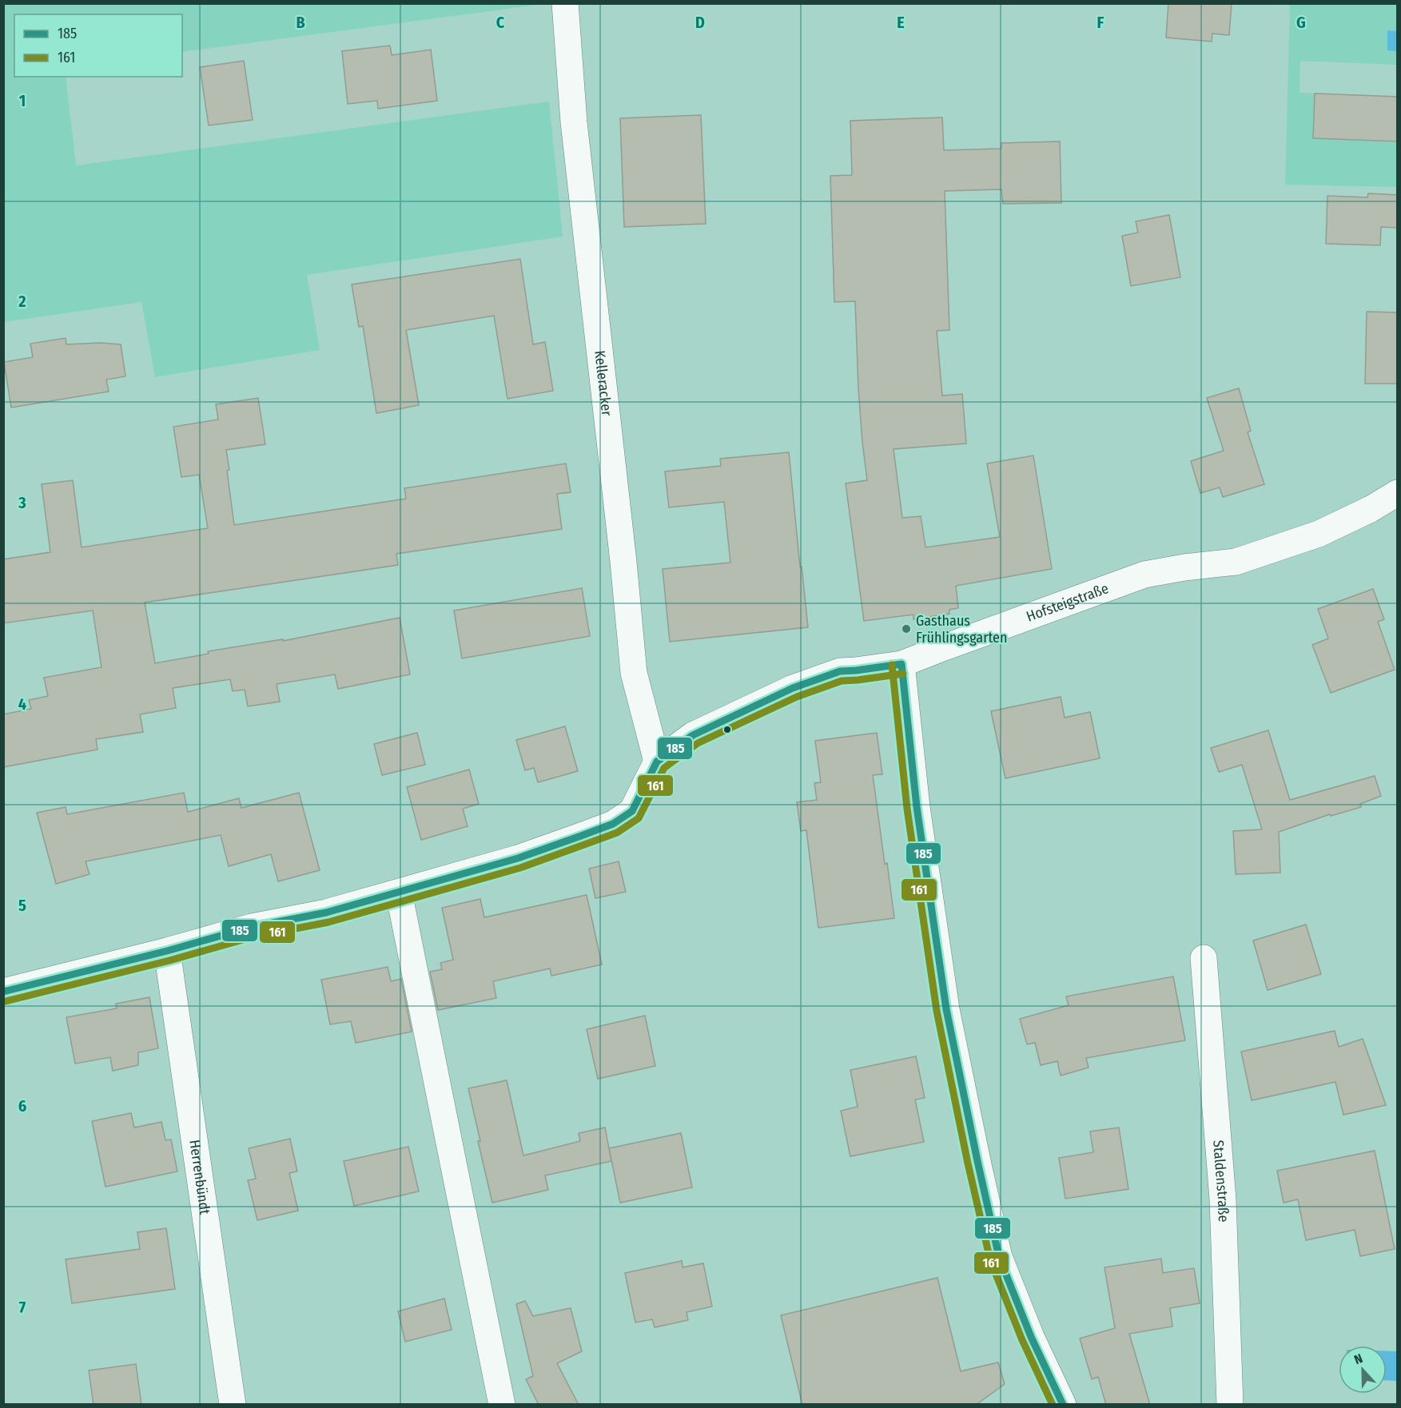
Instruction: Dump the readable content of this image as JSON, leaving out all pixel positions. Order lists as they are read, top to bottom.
{
  "streets": {
    "street": [
      "Kelleracker",
      "Hofsteigstraße",
      "Herrenbündt",
      "Staldenstraße"
    ]
  },
  "crossings": [
    ["Kelleracker", "Hofsteigstraße"],
    ["Hofsteigstraße", "Herrenbündt"]
  ],
  "places": ["Gasthaus Frühlingsgarten"],
  "lines": ["transit line 185", "transit line 161"],
  "legend": ["185", "161"],
  "north": "top",
  "grid": {
    "columns": [
      "B",
      "C",
      "D",
      "E",
      "F",
      "G"
    ],
    "rows": [
      "1",
      "2",
      "3",
      "4",
      "5",
      "6",
      "7"
    ]
  }
}
